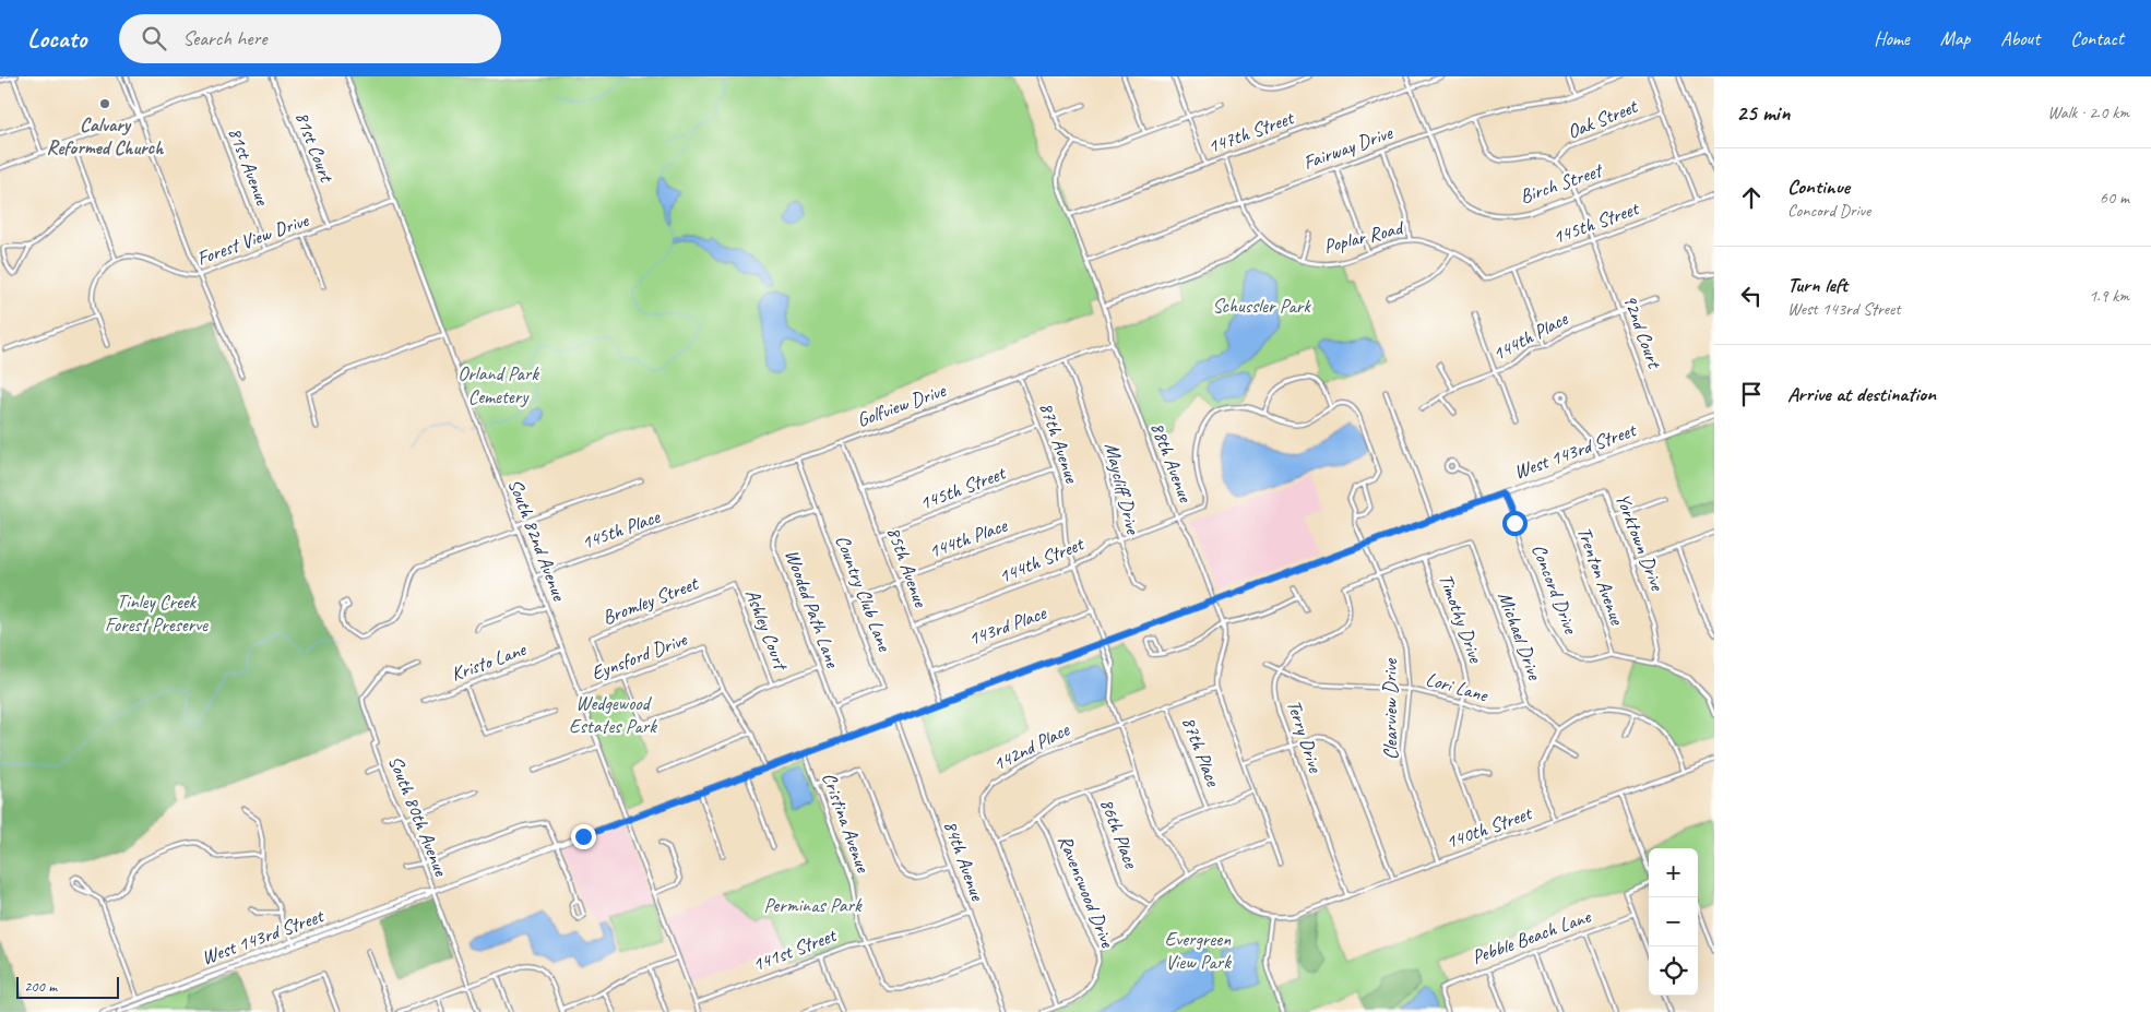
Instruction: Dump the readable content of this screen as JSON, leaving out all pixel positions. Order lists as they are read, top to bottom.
{
  "streets": {
    "main road": ["West 143rd Street"],
    "street": [
      "Oak Street",
      "147th Street",
      "81st Court",
      "Fairway Drive",
      "81st Avenue",
      "Birch Street",
      "145th Street",
      "Poplar Road",
      "Forest View Drive",
      "92nd Court",
      "144th Place",
      "Golfview Drive",
      "87th Avenue",
      "88th Avenue",
      "Maycliff Drive",
      "145th Place",
      "South 82nd Avenue",
      "Yorktown Drive",
      "144th Street",
      "85th Avenue",
      "Trenton Avenue",
      "Concord Drive",
      "Country Club Lane",
      "Bromley Street",
      "Wooded Path Lane",
      "Timothy Drive",
      "143rd Place",
      "Ashley Court",
      "Michael Drive",
      "Eynsford Drive",
      "Kristo Lane",
      "Lori Lane",
      "Clearview Drive",
      "Terry Drive",
      "142nd Place",
      "87th Place",
      "South 80th Avenue",
      "Cristina Avenue",
      "140th Street",
      "86th Place",
      "84th Avenue",
      "Ravenswood Drive",
      "Pebble Beach Lane",
      "141st Street"
    ]
  },
  "crossings": [
    ["Oak Street", "92nd Court"],
    ["147th Street", "Birch Street"],
    ["147th Street", "Poplar Road"],
    ["147th Street", "88th Avenue"],
    ["81st Court", "Forest View Drive"],
    ["Fairway Drive", "Birch Street"],
    ["Fairway Drive", "Poplar Road"],
    ["Fairway Drive", "88th Avenue"],
    ["81st Avenue", "Forest View Drive"],
    ["Birch Street", "92nd Court"],
    ["145th Street", "Poplar Road"],
    ["145th Street", "92nd Court"],
    ["145th Street", "87th Avenue"],
    ["145th Street", "85th Avenue"],
    ["Forest View Drive", "South 82nd Avenue"],
    ["92nd Court", "144th Place"],
    ["92nd Court", "West 143rd Street"],
    ["144th Place", "87th Avenue"],
    ["144th Place", "85th Avenue"],
    ["144th Place", "Country Club Lane"],
    ["Golfview Drive", "87th Avenue"],
    ["Golfview Drive", "88th Avenue"],
    ["Golfview Drive", "Maycliff Drive"],
    ["Golfview Drive", "145th Place"],
    ["Golfview Drive", "85th Avenue"],
    ["Golfview Drive", "Country Club Lane"],
    ["87th Avenue", "West 143rd Street"],
    ["87th Avenue", "144th Street"],
    ["87th Avenue", "143rd Place"],
    ["87th Avenue", "142nd Place"],
    ["West 143rd Street", "88th Avenue"],
    ["West 143rd Street", "South 82nd Avenue"],
    ["West 143rd Street", "85th Avenue"],
    ["West 143rd Street", "Concord Drive"],
    ["West 143rd Street", "Wooded Path Lane"],
    ["West 143rd Street", "Eynsford Drive"],
    ["West 143rd Street", "Clearview Drive"],
    ["West 143rd Street", "South 80th Avenue"],
    ["West 143rd Street", "Cristina Avenue"],
    ["West 143rd Street", "84th Avenue"],
    ["88th Avenue", "144th Street"],
    ["88th Avenue", "142nd Place"],
    ["Maycliff Drive", "144th Street"],
    ["145th Place", "South 82nd Avenue"],
    ["South 82nd Avenue", "Eynsford Drive"],
    ["South 82nd Avenue", "Kristo Lane"],
    ["South 82nd Avenue", "141st Street"],
    ["Yorktown Drive", "Trenton Avenue"],
    ["Yorktown Drive", "Concord Drive"],
    ["144th Street", "85th Avenue"],
    ["85th Avenue", "143rd Place"],
    ["Trenton Avenue", "Concord Drive"],
    ["Country Club Lane", "Wooded Path Lane"],
    ["Bromley Street", "Ashley Court"],
    ["Bromley Street", "Eynsford Drive"],
    ["Timothy Drive", "Michael Drive"],
    ["Timothy Drive", "Lori Lane"],
    ["Timothy Drive", "140th Street"],
    ["Michael Drive", "Lori Lane"],
    ["Lori Lane", "Clearview Drive"],
    ["Lori Lane", "Terry Drive"],
    ["Clearview Drive", "140th Street"],
    ["Terry Drive", "140th Street"],
    ["142nd Place", "87th Place"],
    ["142nd Place", "Ravenswood Drive"],
    ["Cristina Avenue", "84th Avenue"],
    ["Cristina Avenue", "141st Street"],
    ["84th Avenue", "141st Street"]
  ],
  "parks": [
    "Schussler Park",
    "Orland Park Cemetery",
    "Tinley Creek Forest Preserve",
    "Wedgewood Estates Park",
    "Perminas Park",
    "Evergreen View Park"
  ],
  "places": ["Calvary Reformed Church"],
  "scale_bar": "200 m",
  "page": {
    "header": "Locato",
    "search": "Search here",
    "nav": [
      "Home",
      "Map",
      "About",
      "Contact"
    ],
    "heading": ["25 min", "Walk · 2.0 km"],
    "list": [
      ["Continue", "Concord Drive", "60 m"],
      ["Turn left", "West 143rd Street", "1.9 km"],
      "Arrive at destination"
    ],
    "map_buttons": ["+", "−"],
    "scale": "200 m"
  }
}
